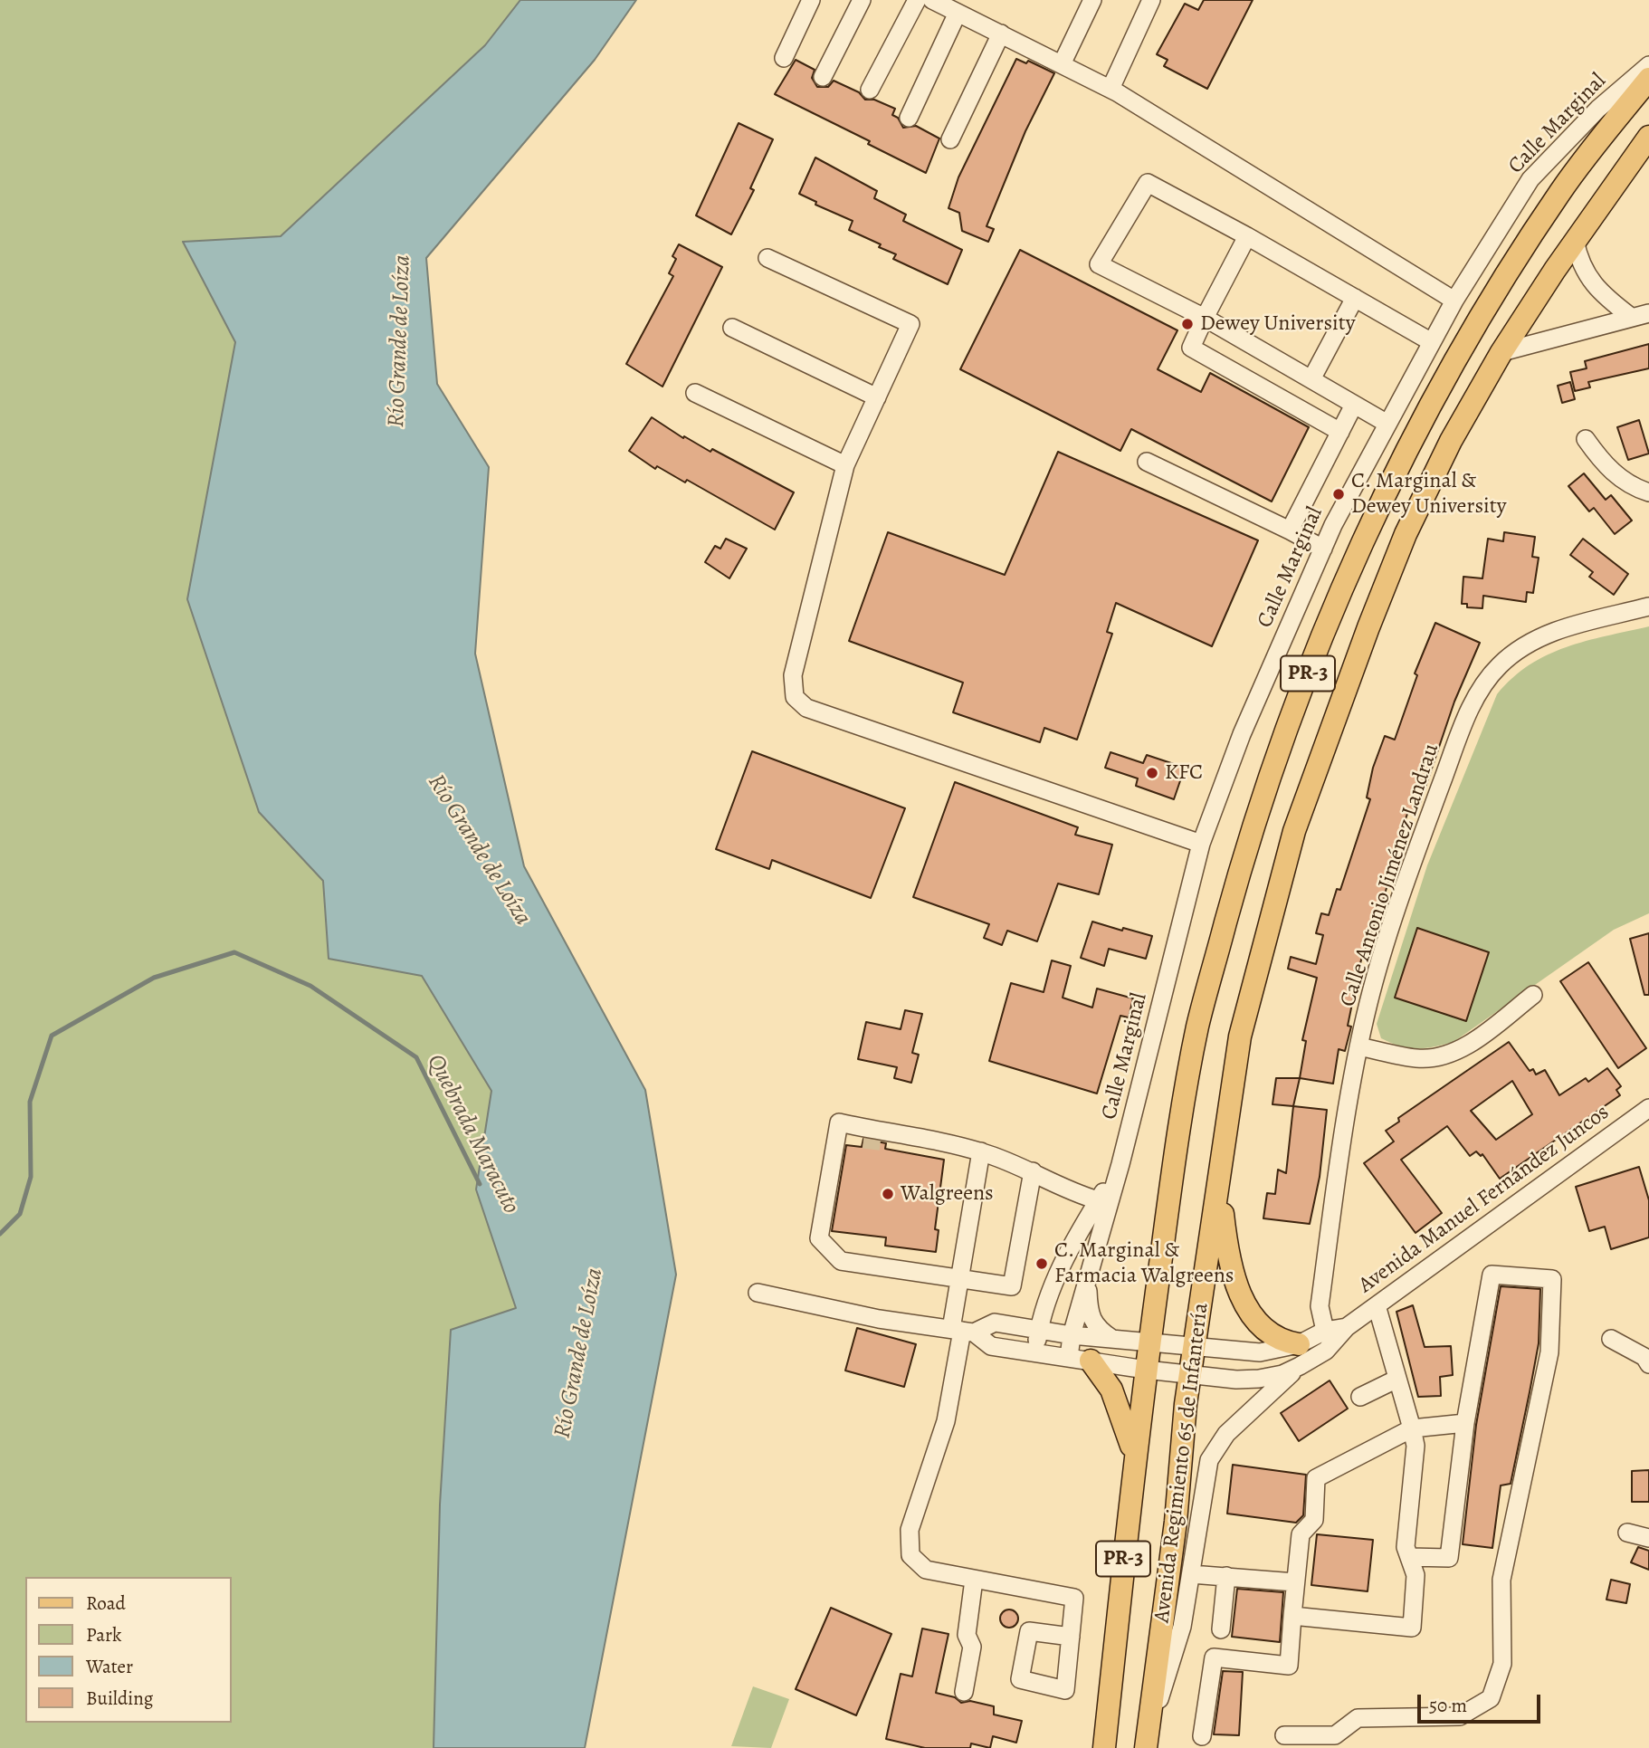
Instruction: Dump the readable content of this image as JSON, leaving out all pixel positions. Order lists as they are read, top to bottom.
{
  "streets": {
    "main road": ["PR-3", "Avenida Regimiento 65 de Infantería"],
    "street": ["Calle Marginal", "Calle Antonio Jiménez Landrau", "Avenida Manuel Fernández Juncos"]
  },
  "crossings": [
    ["Calle Marginal", "Avenida Manuel Fernández Juncos"],
    ["Calle Antonio Jiménez Landrau", "Avenida Manuel Fernández Juncos"],
    ["Avenida Manuel Fernández Juncos", "Avenida Regimiento 65 de Infantería"]
  ],
  "water": ["Río Grande de Loíza", "Quebrada Maracuto"],
  "places": [
    "Dewey University",
    "C. Marginal & Dewey University",
    "KFC",
    "Walgreens",
    "C. Marginal & Farmacia Walgreens"
  ],
  "legend": [
    "Road",
    "Park",
    "Water",
    "Building"
  ],
  "scale_bar": "50 m"
}
